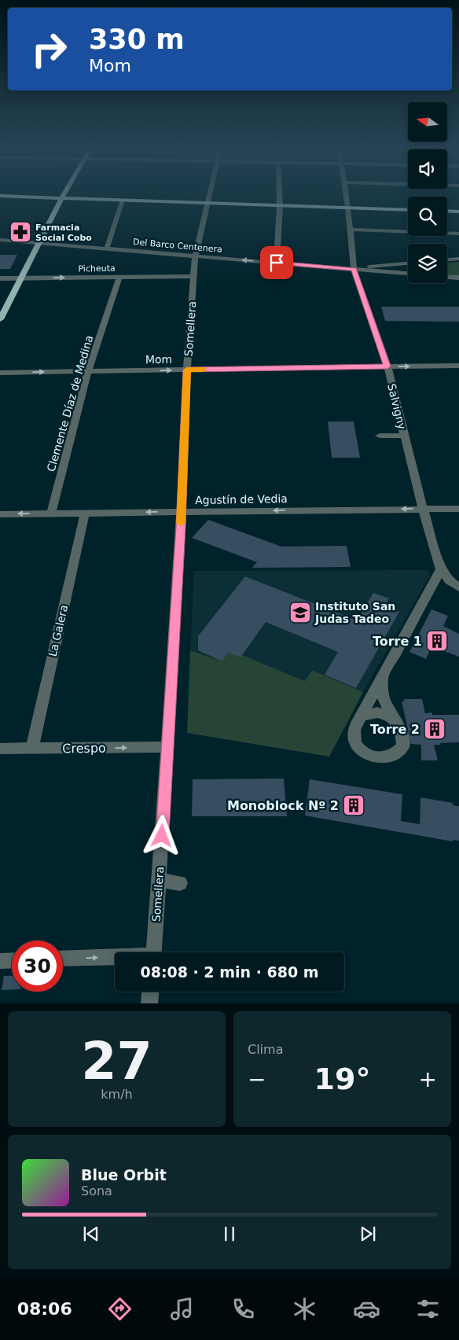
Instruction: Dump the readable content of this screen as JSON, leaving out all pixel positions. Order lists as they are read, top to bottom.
{
  "streets": {
    "street": [
      "Del Barco Centenera",
      "Picheuta",
      "Somellera",
      "Mom",
      "Clemente Díaz de Medina",
      "Salvigny",
      "Agustín de Vedia",
      "La Galera",
      "Crespo"
    ]
  },
  "crossings": [
    ["Del Barco Centenera", "Somellera"],
    ["Del Barco Centenera", "Salvigny"],
    ["Picheuta", "Somellera"],
    ["Picheuta", "Clemente Díaz de Medina"],
    ["Somellera", "Mom"],
    ["Somellera", "Agustín de Vedia"],
    ["Somellera", "Crespo"],
    ["Mom", "Clemente Díaz de Medina"],
    ["Mom", "Salvigny"],
    ["Clemente Díaz de Medina", "Agustín de Vedia"],
    ["Salvigny", "Agustín de Vedia"],
    ["Agustín de Vedia", "La Galera"],
    ["La Galera", "Crespo"]
  ],
  "one_way": [
    "Picheuta",
    "Mom",
    "Agustín de Vedia",
    "Crespo"
  ],
  "places": {
    "pharmacy": ["Farmacia Social Cobo"],
    "school or university": ["Instituto San Judas Tadeo"],
    "building": ["Torre 1", "Torre 2", "Monoblock Nº 2"]
  },
  "north": "left",
  "page": {
    "turn": ["330 m", "Mom"],
    "limit": "30",
    "trip": "08:08 · 2 min · 680 m",
    "tile": [
      ["27", "km/h"],
      "Clima"
    ],
    "heat": ["−", "19°", "+"],
    "song": ["Blue Orbit", "Sona"],
    "tabs": "08:06"
  }
}
